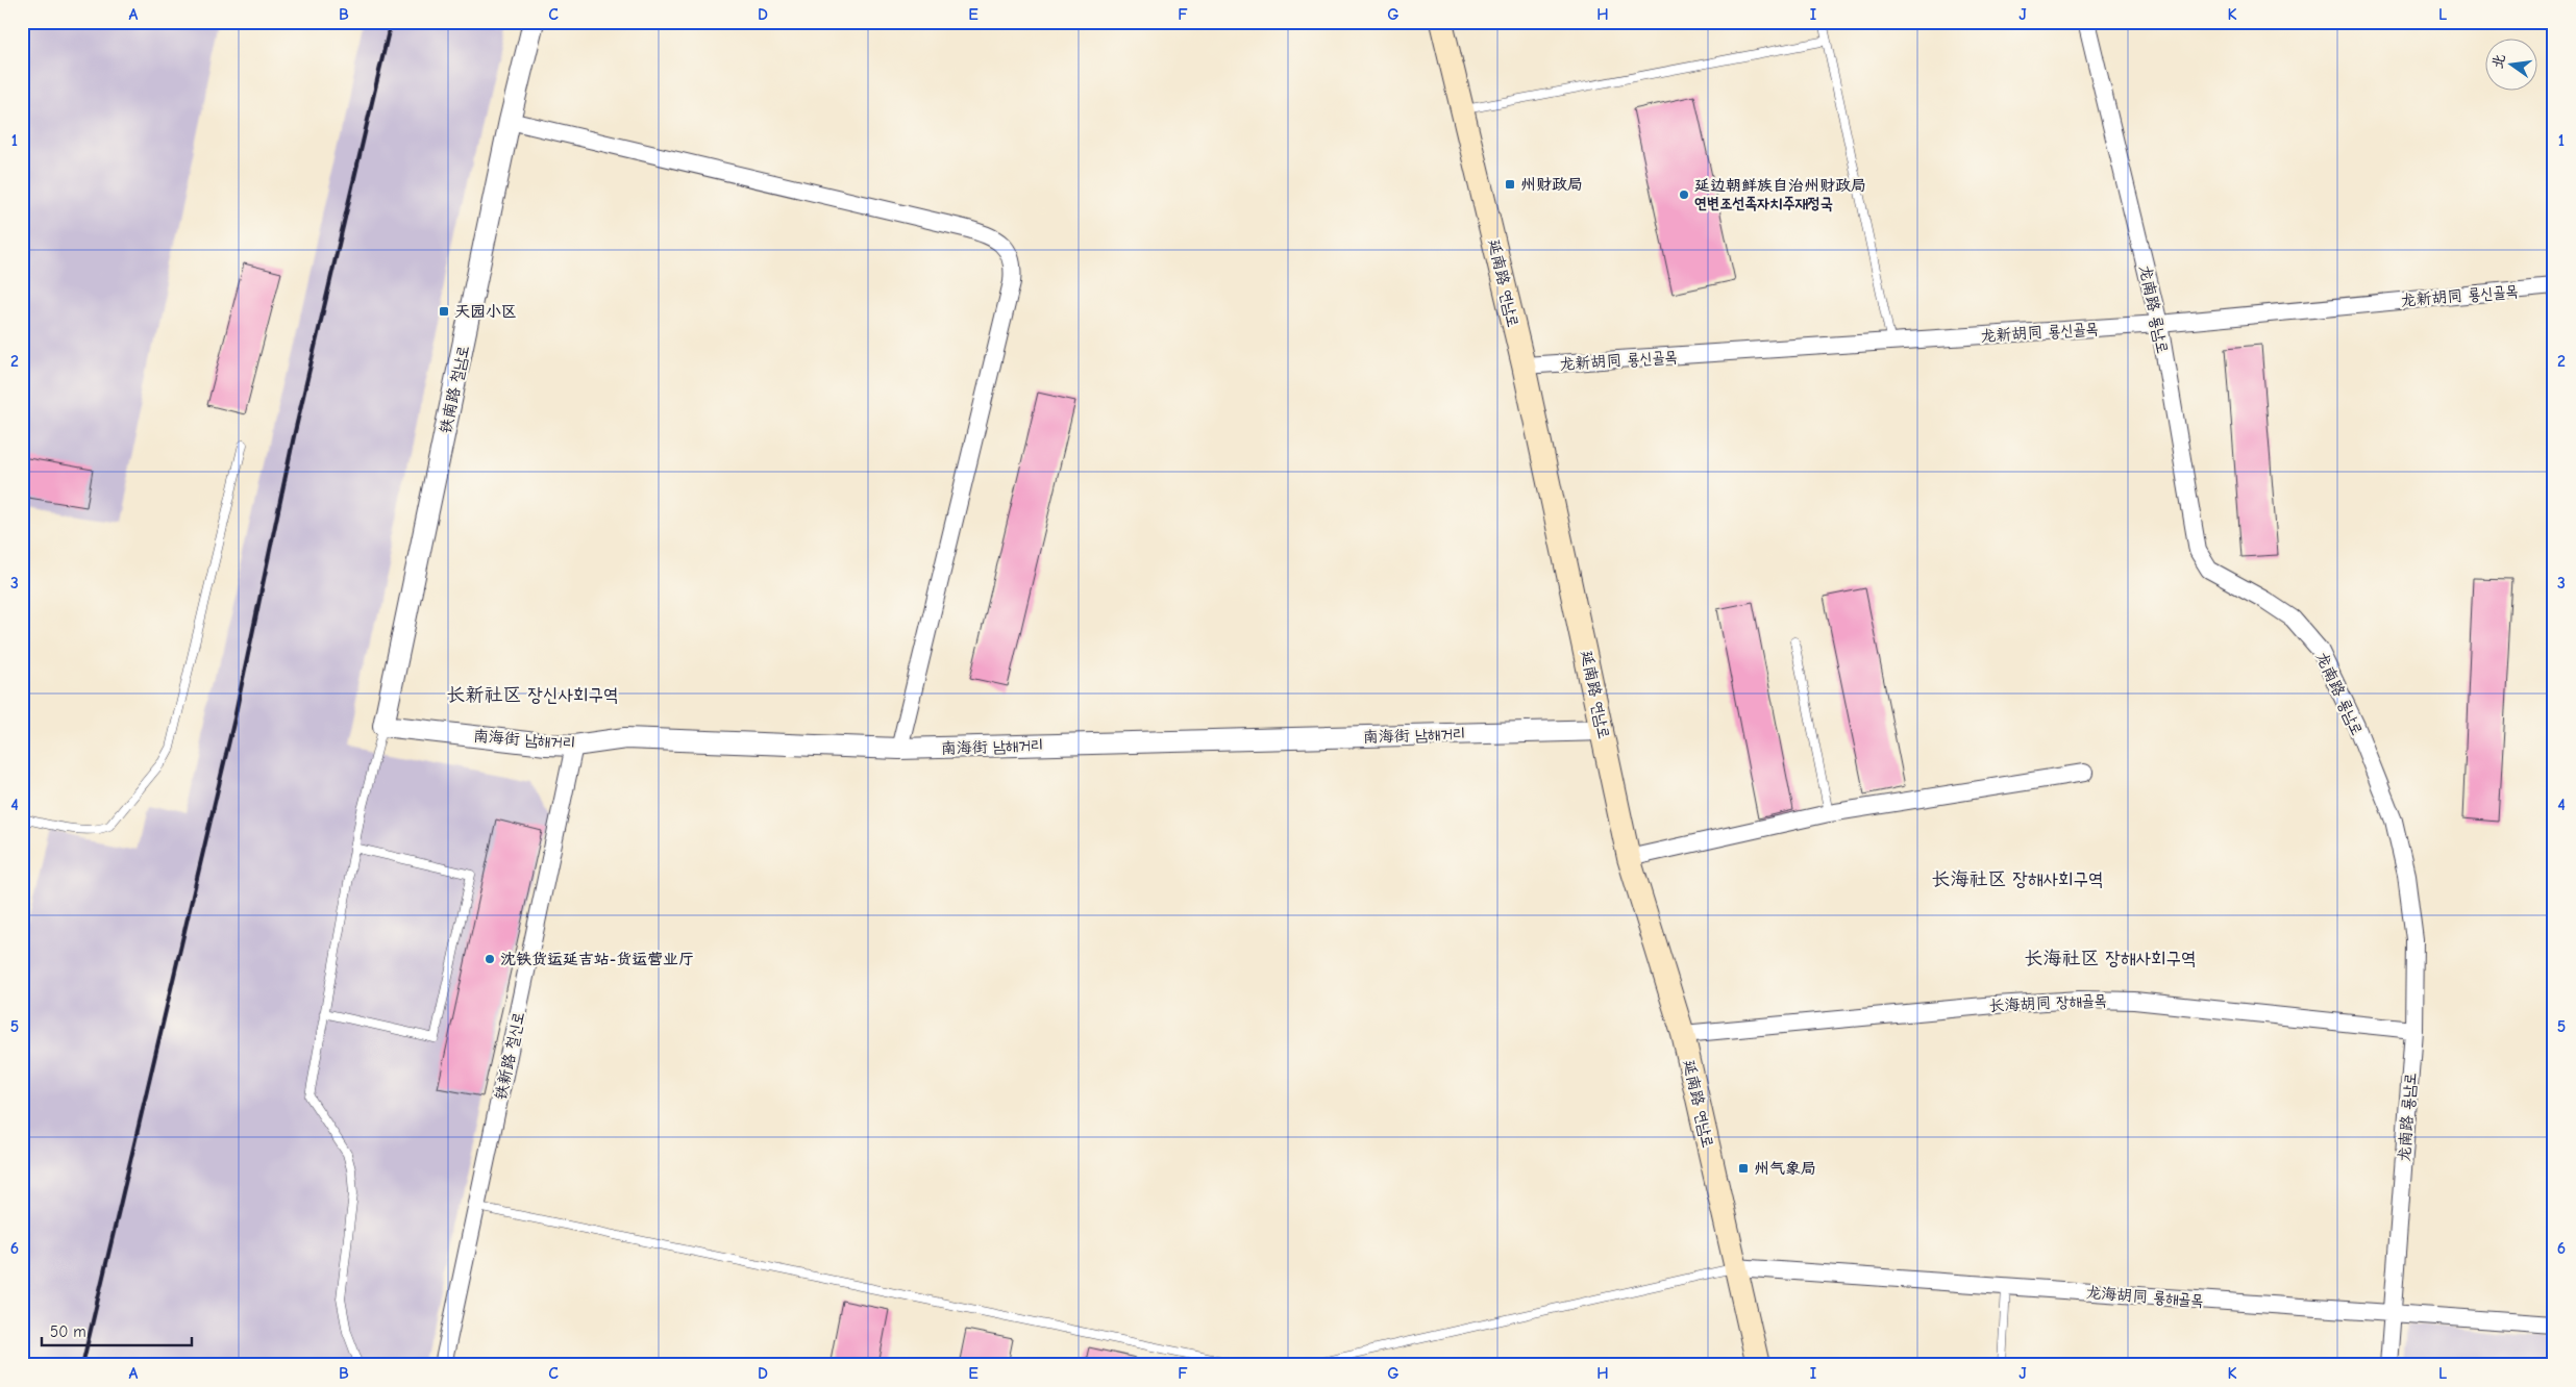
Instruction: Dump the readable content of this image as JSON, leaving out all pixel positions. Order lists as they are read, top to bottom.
{
  "streets": {
    "main road": ["延南路 연남로"],
    "street": [
      "龙新胡同 룡신골목",
      "龙南路 룡남로",
      "铁南路 철남로",
      "南海街 남해거리",
      "长海胡同 장해골목",
      "铁新路 철신로",
      "龙海胡同 룡해골목"
    ]
  },
  "crossings": [
    ["延南路 연남로", "龙新胡同 룡신골목"],
    ["延南路 연남로", "南海街 남해거리"],
    ["延南路 연남로", "长海胡同 장해골목"],
    ["延南路 연남로", "龙海胡同 룡해골목"],
    ["龙新胡同 룡신골목", "龙南路 룡남로"],
    ["龙南路 룡남로", "长海胡同 장해골목"],
    ["龙南路 룡남로", "龙海胡同 룡해골목"],
    ["铁南路 철남로", "南海街 남해거리"],
    ["南海街 남해거리", "铁新路 철신로"]
  ],
  "districts": ["长新社区 장신사회구역", "长海社区 장해사회구역", "长海社区 장해사회구역"],
  "places": {
    "transit": ["州财政局", "天园小区", "州气象局"],
    "other": ["延边朝鲜族自治州财政局 연변조선족자치주재정국", "沈铁货运延吉站-货运营业厅"]
  },
  "scale_bar": "50 m",
  "north": "left",
  "grid": {
    "columns": [
      "A",
      "B",
      "C",
      "D",
      "E",
      "F",
      "G",
      "H",
      "I",
      "J",
      "K",
      "L"
    ],
    "rows": [
      "1",
      "2",
      "3",
      "4",
      "5",
      "6"
    ]
  }
}
